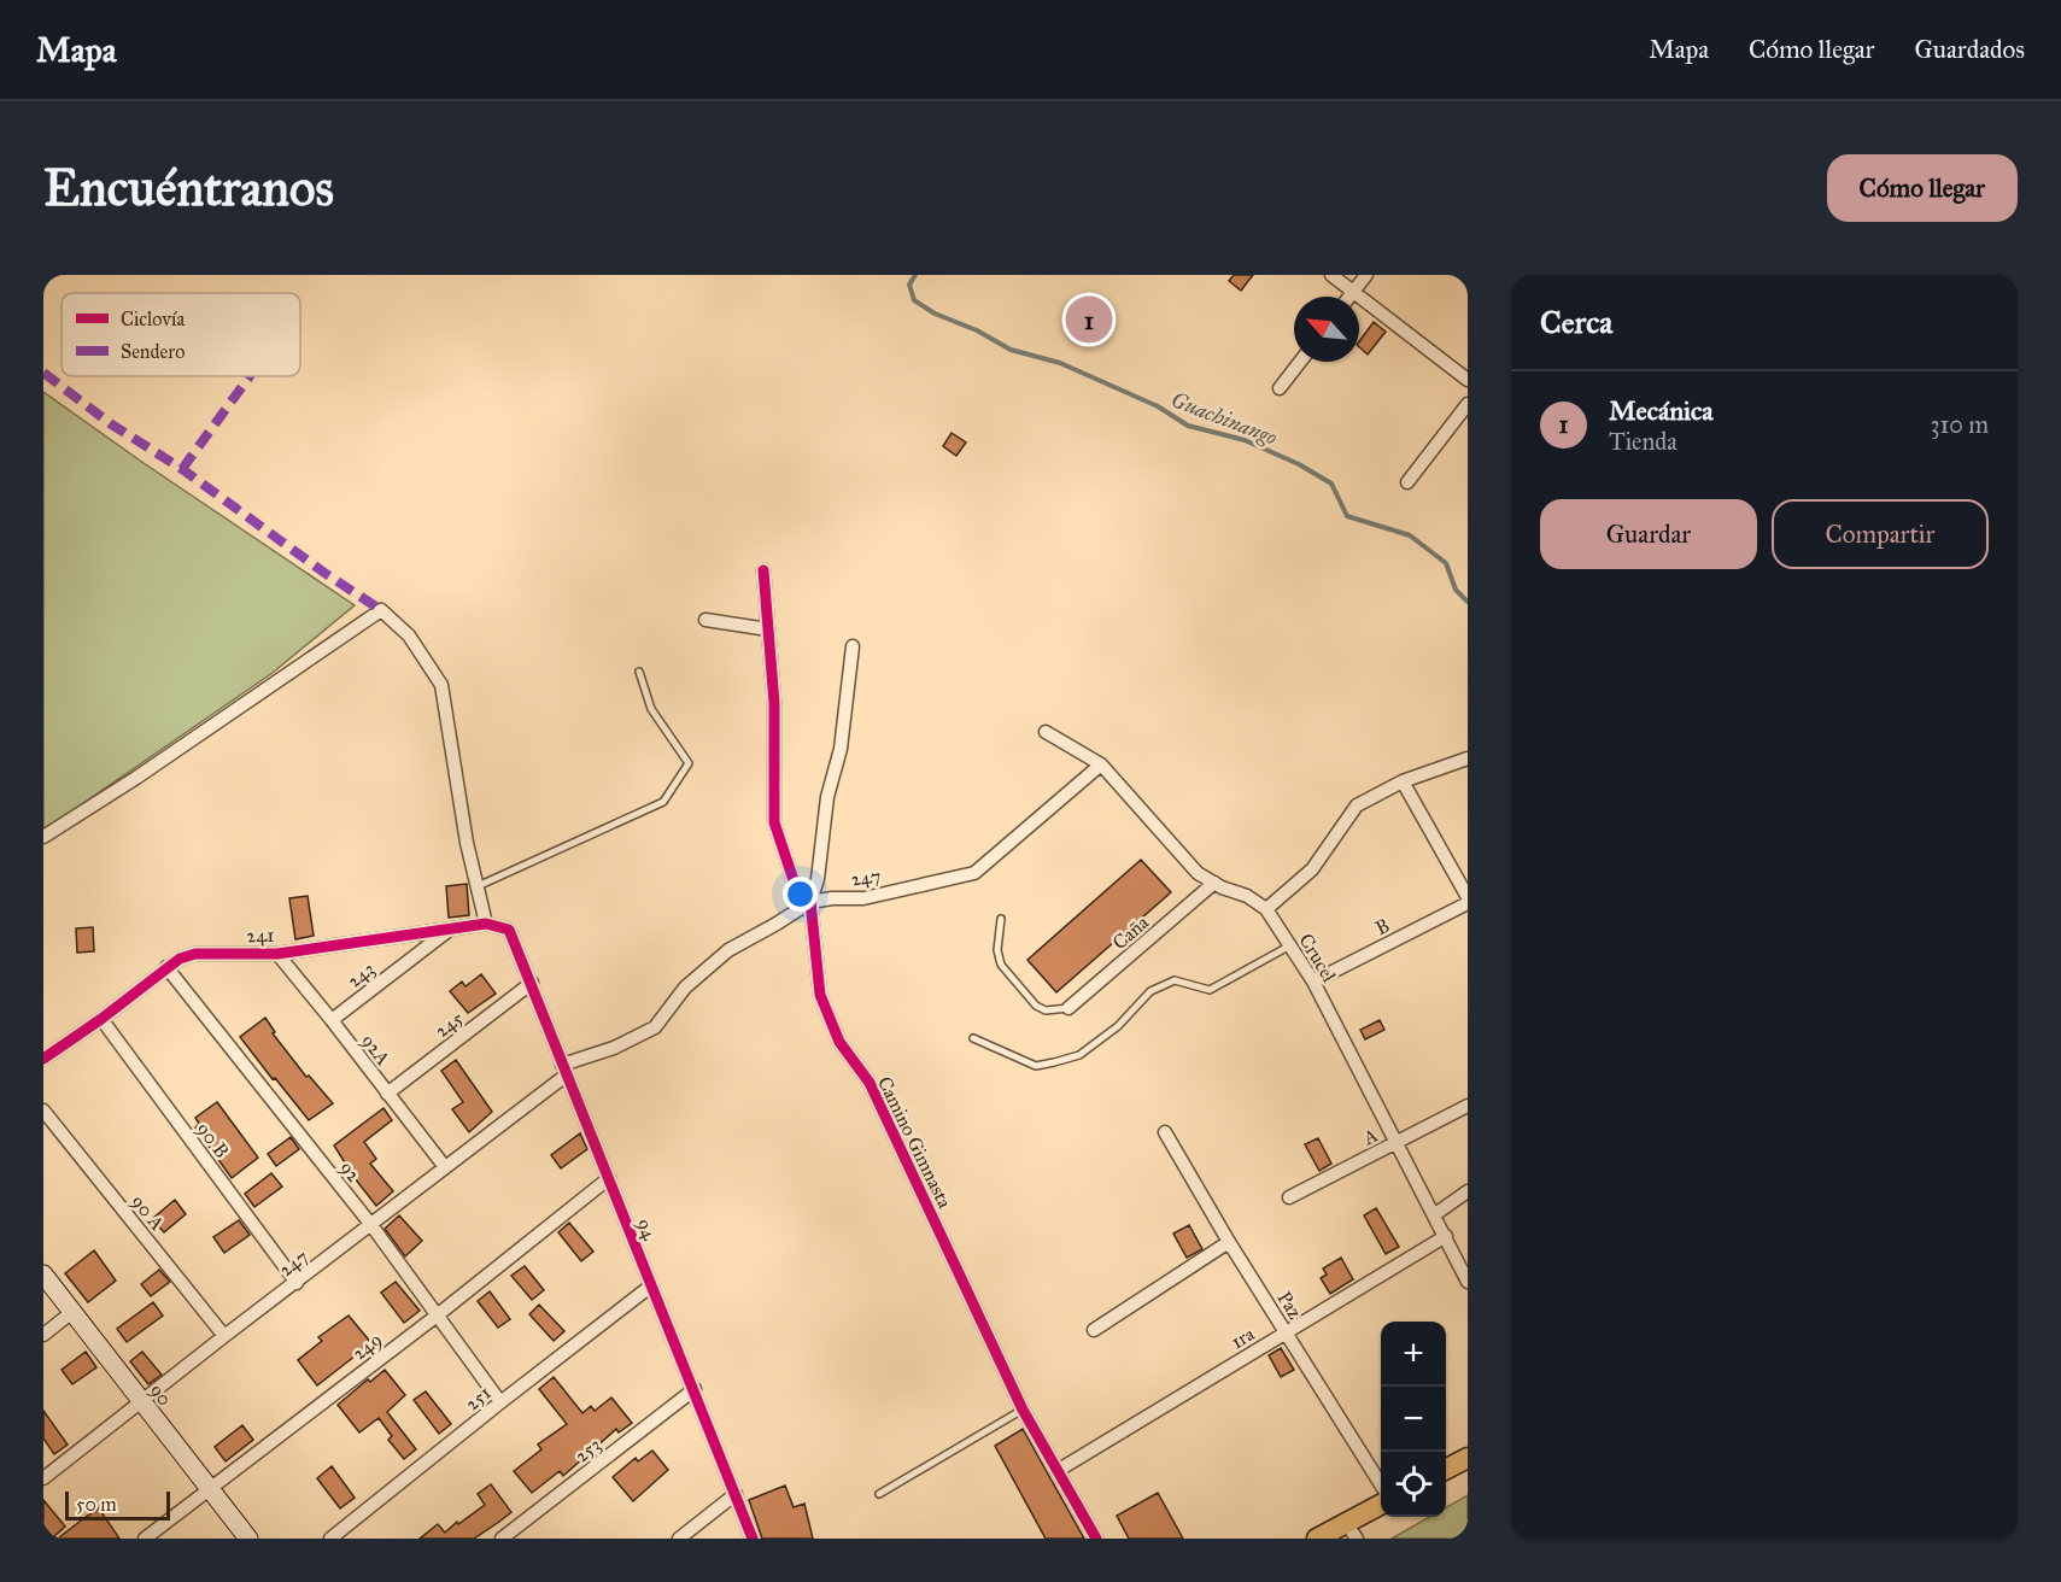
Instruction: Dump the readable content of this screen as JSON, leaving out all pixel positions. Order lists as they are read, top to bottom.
{
  "streets": {
    "street": [
      "247",
      "B",
      "Caña",
      "241",
      "Crucel",
      "243",
      "245",
      "92A",
      "A",
      "90 B",
      "Camino Gimnasta",
      "92",
      "90 A",
      "94",
      "Paz",
      "1ra",
      "249",
      "90",
      "251",
      "253"
    ]
  },
  "crossings": [
    ["247", "Crucel"],
    ["247", "92A"],
    ["247", "90 B"],
    ["247", "Camino Gimnasta"],
    ["247", "92"],
    ["247", "90 A"],
    ["247", "94"],
    ["247", "90"],
    ["B", "Crucel"],
    ["Caña", "Crucel"],
    ["241", "243"],
    ["241", "92A"],
    ["241", "90 B"],
    ["241", "92"],
    ["241", "94"],
    ["Crucel", "A"],
    ["Crucel", "1ra"],
    ["243", "92A"],
    ["245", "92A"],
    ["245", "94"],
    ["Camino Gimnasta", "1ra"],
    ["92", "249"],
    ["92", "251"],
    ["94", "249"],
    ["94", "251"],
    ["94", "253"],
    ["Paz", "1ra"],
    ["249", "90"]
  ],
  "water": ["Guachinango"],
  "legend": ["Ciclovía", "Sendero"],
  "scale_bar": "50 m",
  "north": "top left",
  "page": {
    "header": "Mapa",
    "nav": ["Mapa", "Cómo llegar", "Guardados"],
    "buttons": [
      "Cómo llegar",
      ["Guardar", "Compartir"]
    ],
    "title": "Encuéntranos",
    "heading": "Cerca",
    "pins": "1",
    "list": [
      {
        "mark": "1",
        "name": "Mecánica",
        "note": "Tienda",
        "value": "310 m"
      }
    ],
    "map_buttons": ["+", "−"],
    "scale": "50 m"
  }
}
